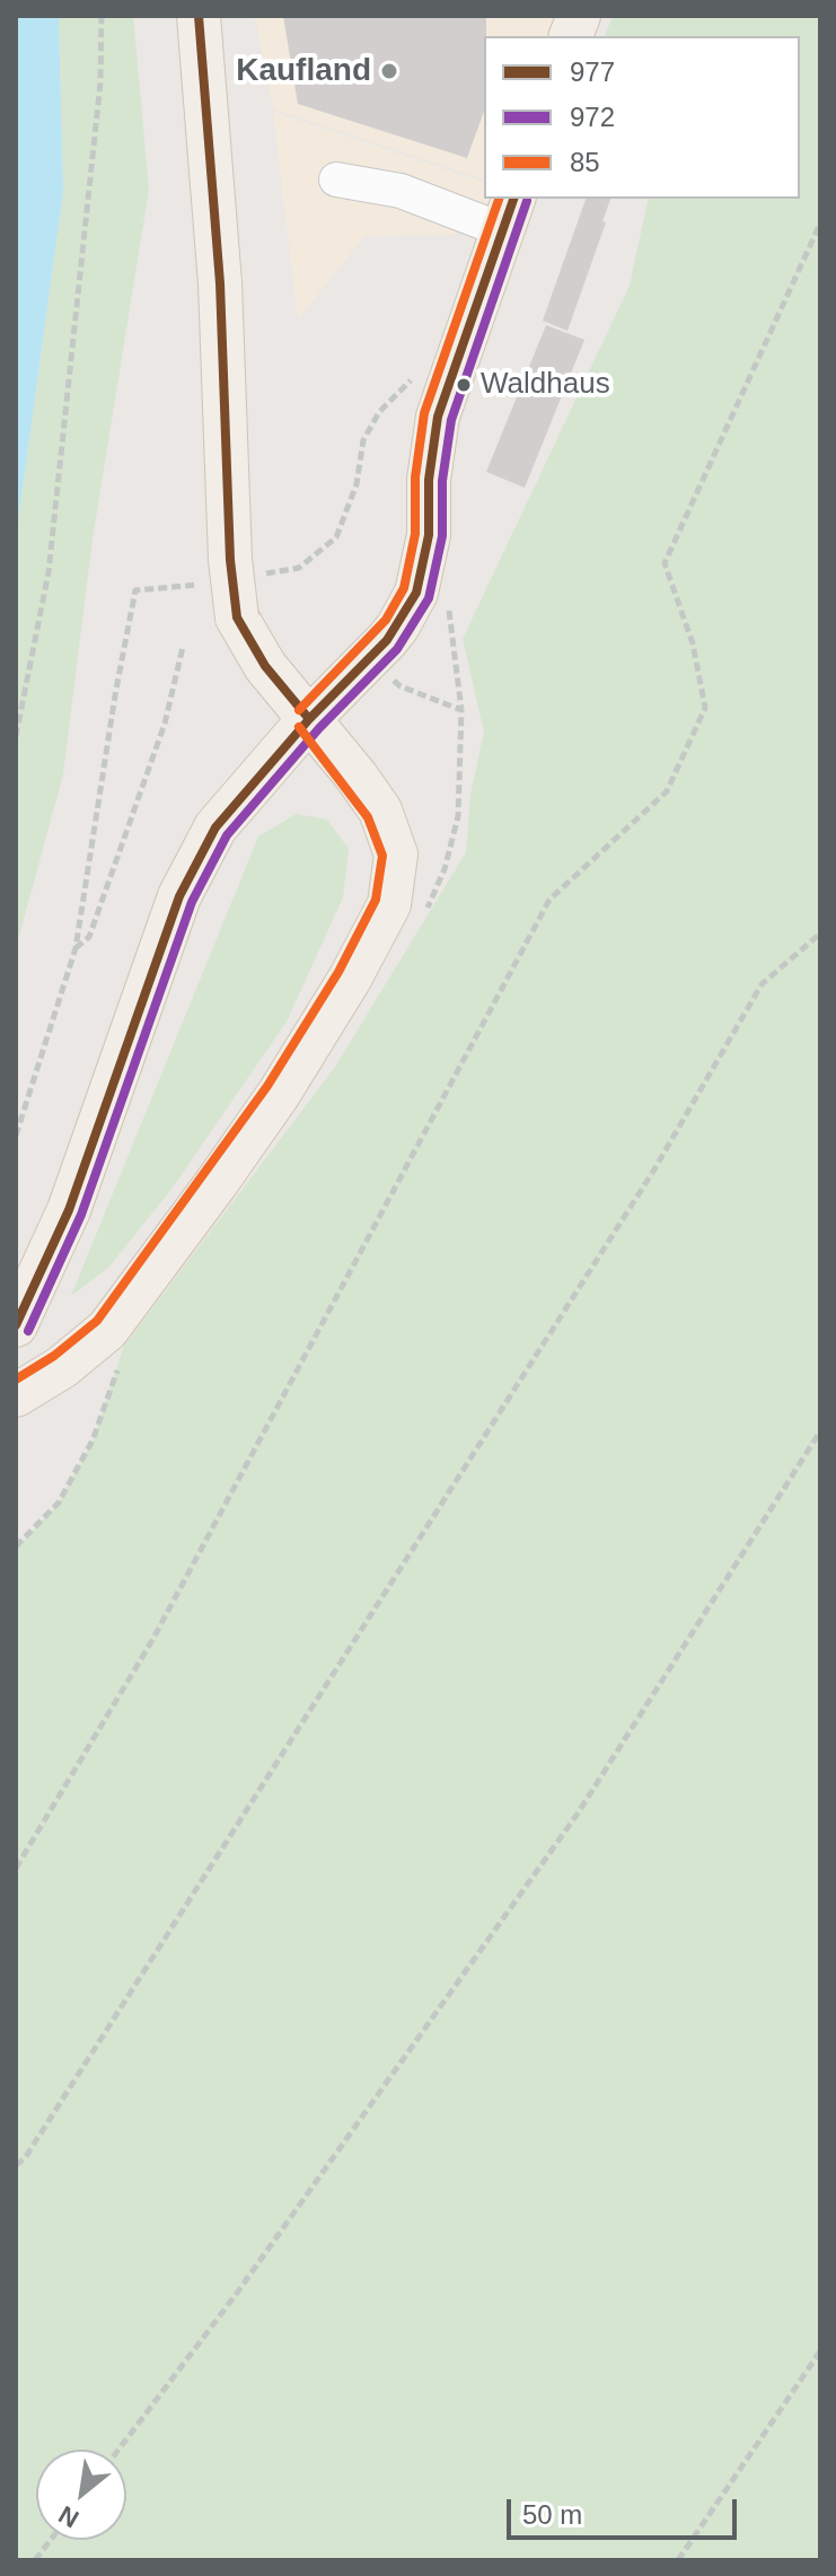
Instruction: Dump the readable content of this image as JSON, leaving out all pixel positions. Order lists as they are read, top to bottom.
{
  "places": ["Kaufland", "Waldhaus"],
  "lines": ["transit line 977", "transit line 85", "transit line 972"],
  "legend": ["977", "972", "85"],
  "scale_bar": "50 m",
  "north": "bottom left"
}
